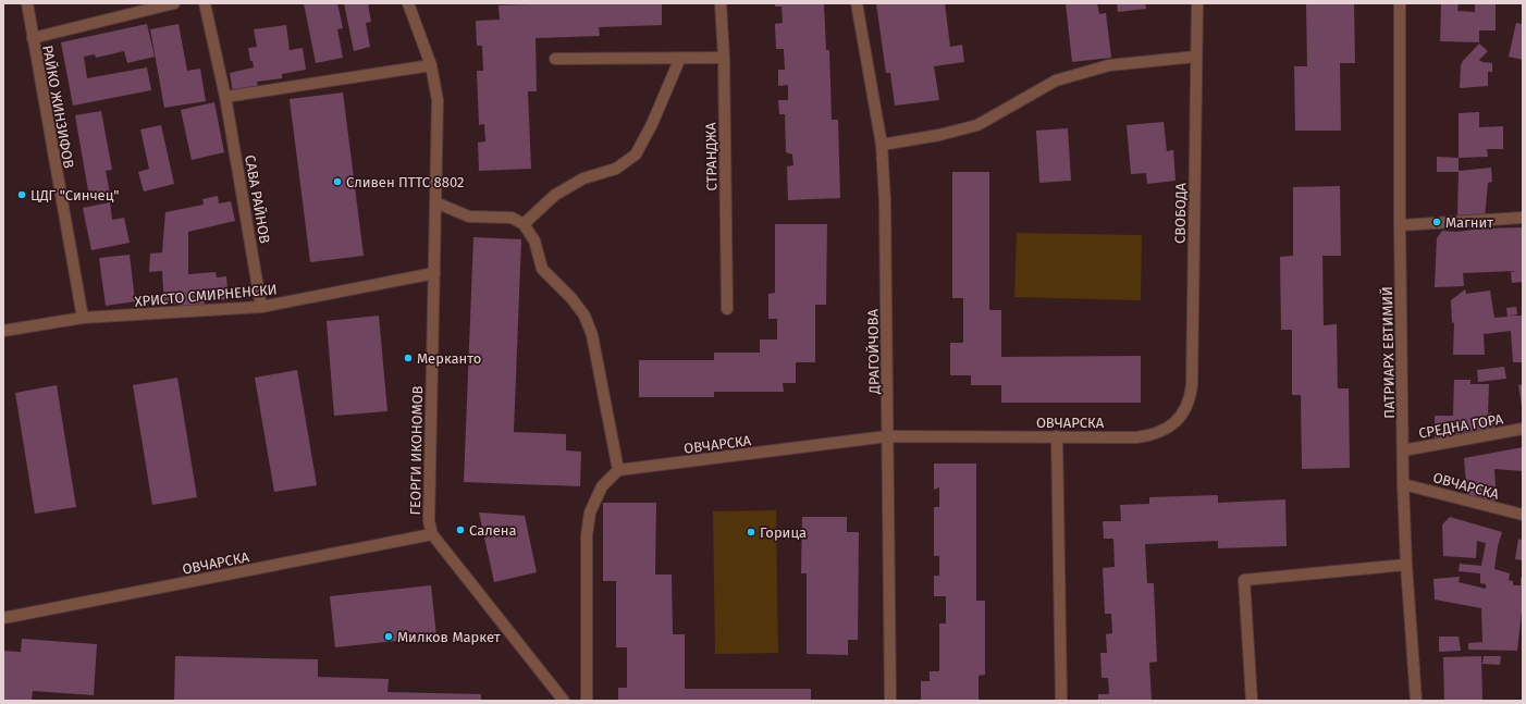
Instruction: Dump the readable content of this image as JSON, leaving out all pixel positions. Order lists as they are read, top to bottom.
{
  "streets": {
    "street": [
      "РАЙКО ЖИНЗИФОВ",
      "СТРАНДЖА",
      "САВА РАЙНОВ",
      "СВОБОДА",
      "ХРИСТО СМИРНЕНСКИ",
      "ДРАГОЙЧОВА",
      "ПАТРИАРХ ЕВТИМИЙ",
      "ОВЧАРСКА",
      "СРЕДНА ГОРА",
      "ГЕОРГИ ИКОНОМОВ"
    ]
  },
  "crossings": [
    ["РАЙКО ЖИНЗИФОВ", "ХРИСТО СМИРНЕНСКИ"],
    ["САВА РАЙНОВ", "ХРИСТО СМИРНЕНСКИ"],
    ["СВОБОДА", "ОВЧАРСКА"],
    ["ХРИСТО СМИРНЕНСКИ", "ГЕОРГИ ИКОНОМОВ"],
    ["ДРАГОЙЧОВА", "ОВЧАРСКА"],
    ["ПАТРИАРХ ЕВТИМИЙ", "ОВЧАРСКА"],
    ["ПАТРИАРХ ЕВТИМИЙ", "СРЕДНА ГОРА"],
    ["ОВЧАРСКА", "ГЕОРГИ ИКОНОМОВ"]
  ],
  "places": [
    "Сливен ПТТС 8802",
    "ЦДГ \"Синчец\"",
    "Магнит",
    "Мерканто",
    "Салена",
    "Горица",
    "Милков Маркет"
  ]
}
